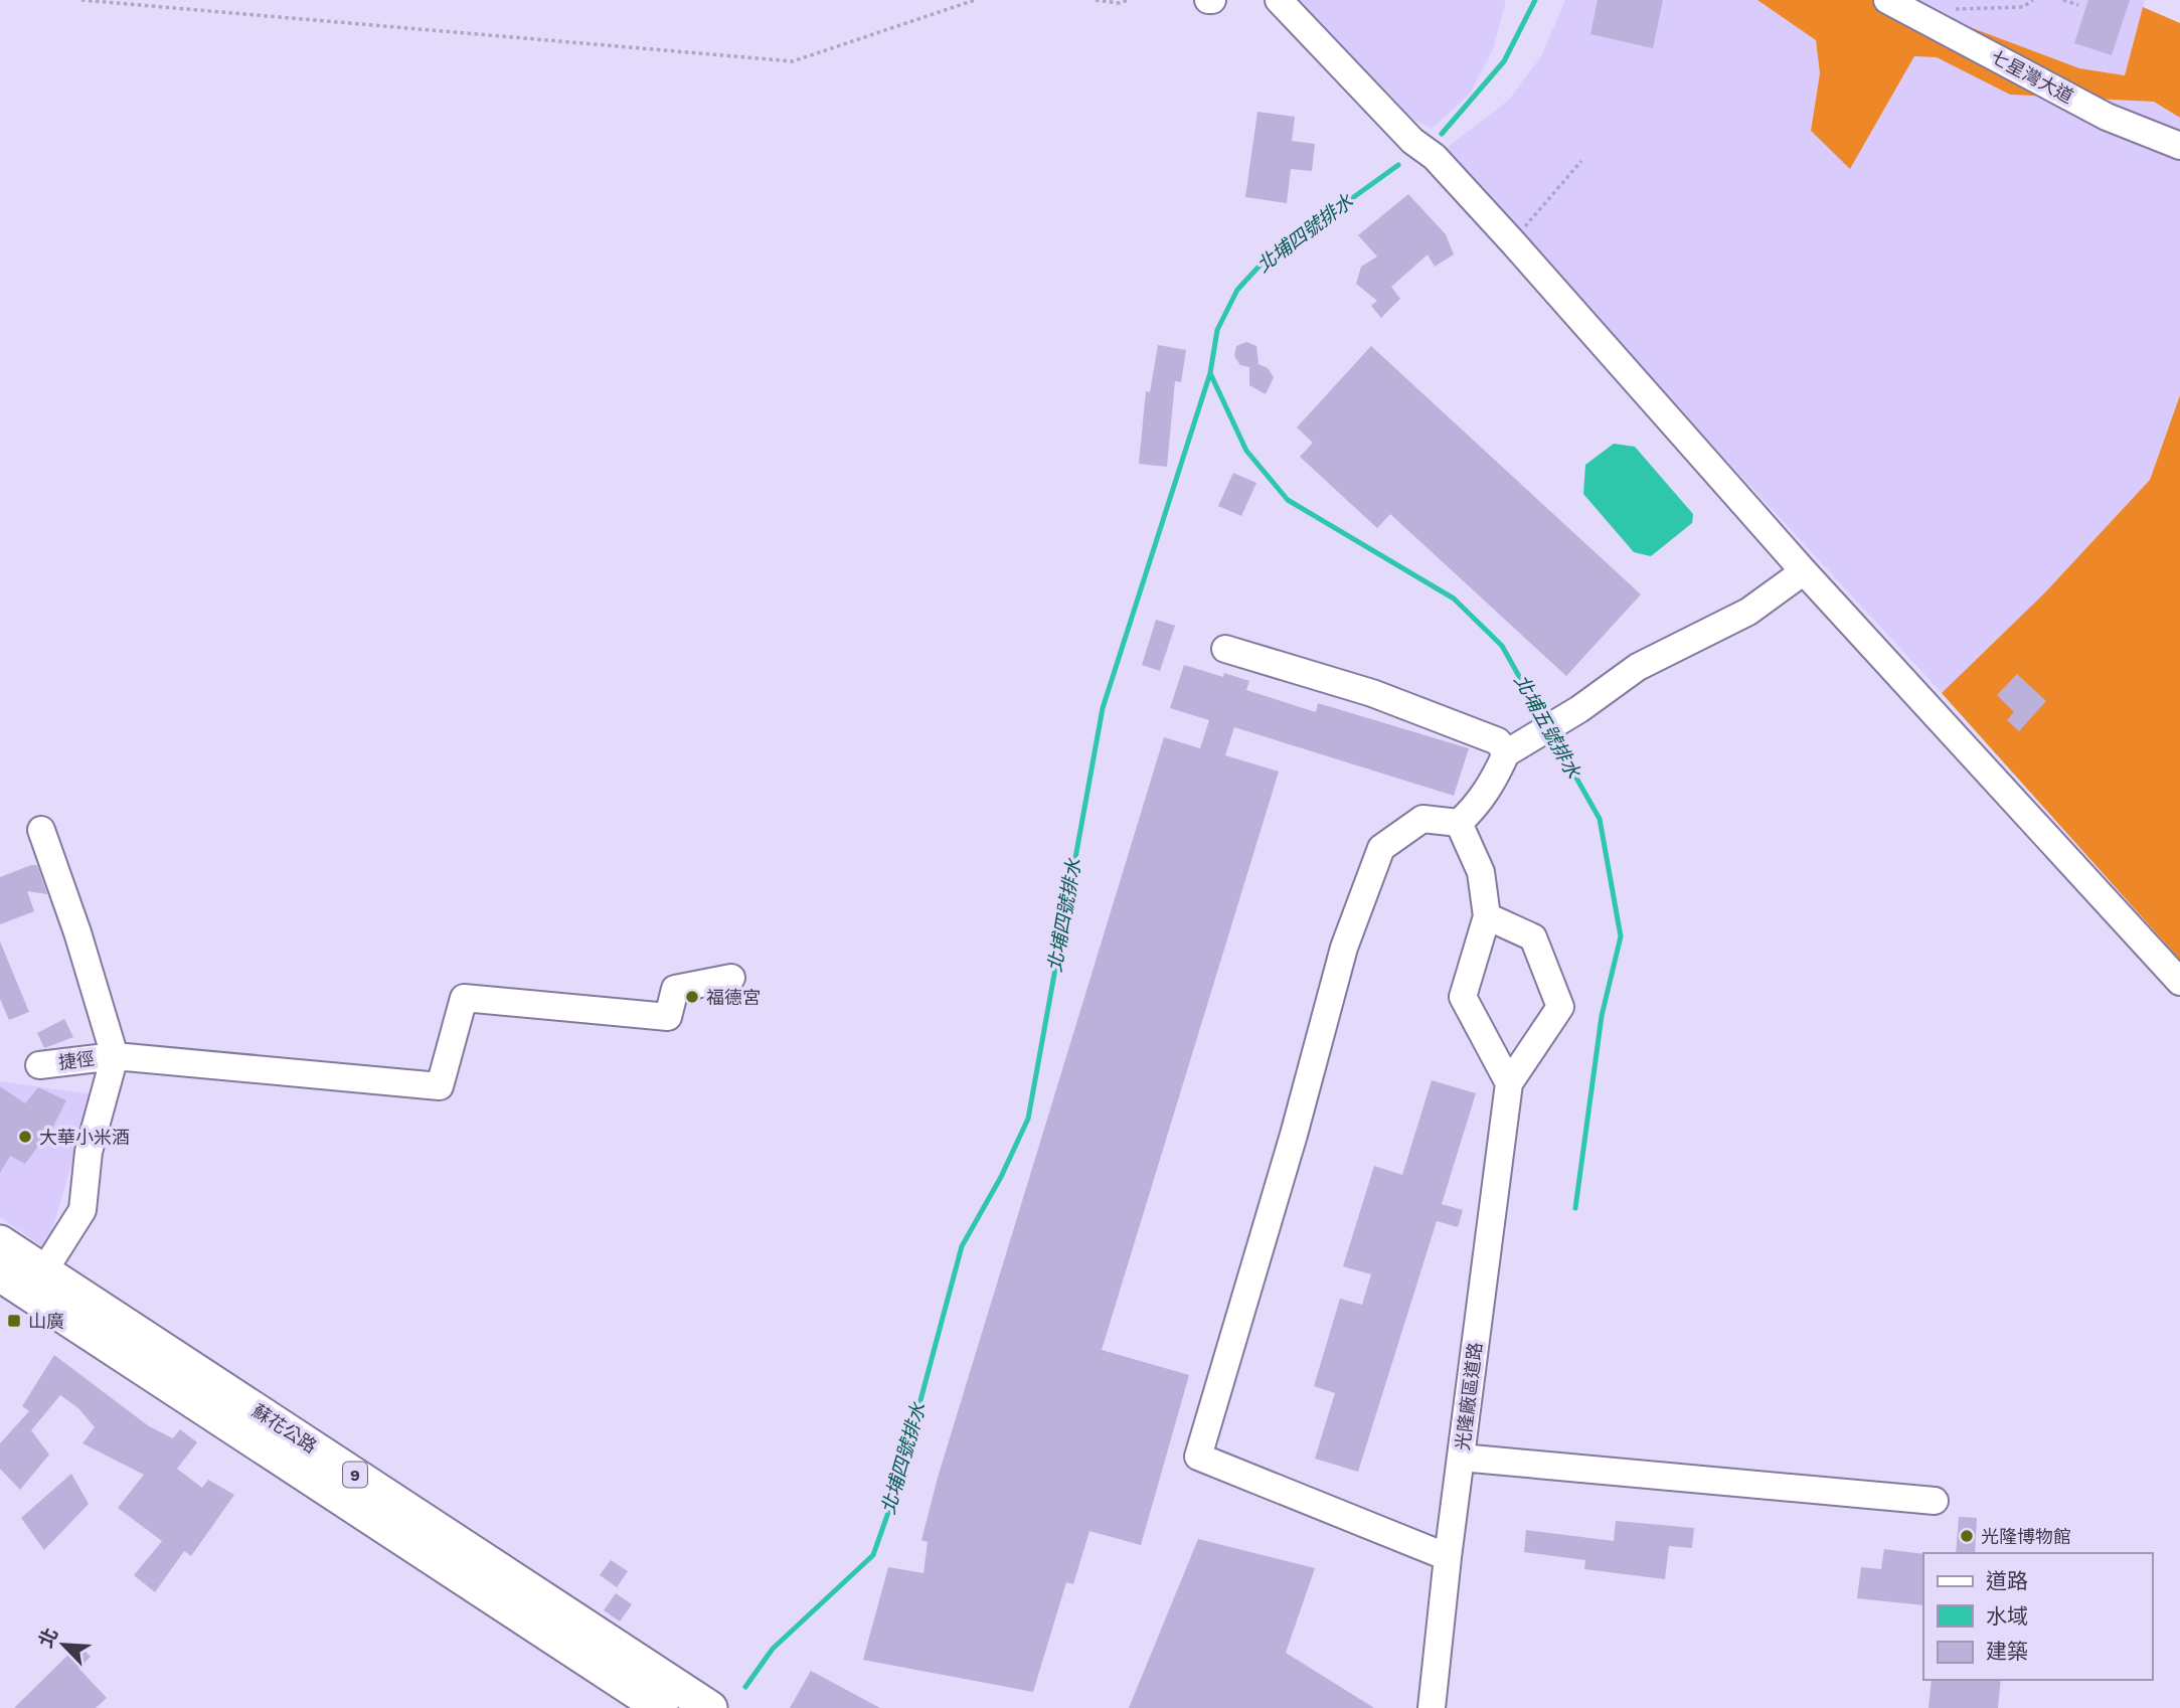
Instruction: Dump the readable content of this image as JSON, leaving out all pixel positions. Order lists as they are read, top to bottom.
{
  "streets": {
    "main road": ["蘇花公路", "9"],
    "street": ["七星灣大道", "捷徑", "光隆廠區道路"]
  },
  "water": ["北埔四號排水", "北埔五號排水"],
  "places": {
    "other": ["福德宮", "大華小米酒", "光隆博物館"],
    "transit": ["山廣"]
  },
  "legend": ["道路", "水域", "建築"],
  "north": "top left"
}
